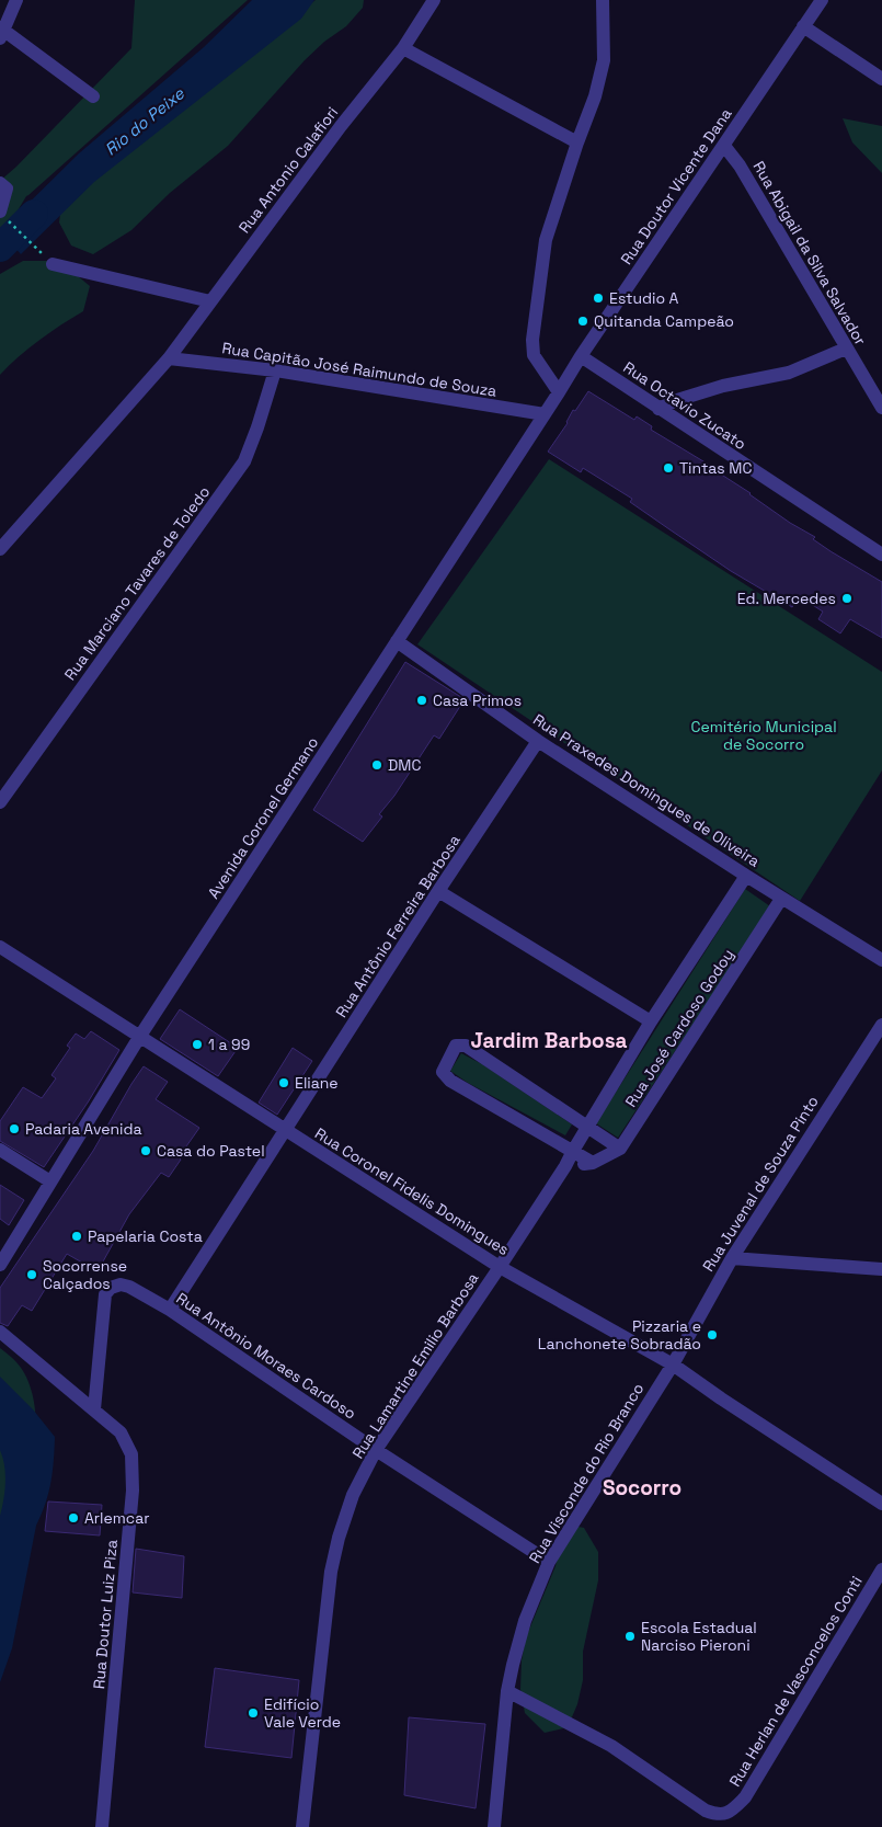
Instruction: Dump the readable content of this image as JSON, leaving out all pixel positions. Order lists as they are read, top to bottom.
{
  "streets": {
    "street": [
      "Rua Antonio Calafiori",
      "Rua Doutor Vicente Dana",
      "Rua Abigail da Silva Salvador",
      "Rua Capitão José Raimundo de Souza",
      "Rua Octavio Zucato",
      "Rua Marciano Tavares de Toledo",
      "Rua Praxedes Domingues de Oliveira",
      "Avenida Coronel Germano",
      "Rua Antônio Ferreira Barbosa",
      "Rua José Cardoso Godoy",
      "Rua Juvenal de Souza Pinto",
      "Rua Coronel Fidelis Domingues",
      "Rua Antônio Moraes Cardoso",
      "Rua Lamartine Emilio Barbosa",
      "Rua Visconde do Rio Branco",
      "Rua Doutor Luiz Piza",
      "Rua Herlan de Vasconcelos Conti"
    ]
  },
  "crossings": [
    ["Rua Antonio Calafiori", "Rua Capitão José Raimundo de Souza"],
    ["Rua Doutor Vicente Dana", "Rua Abigail da Silva Salvador"],
    ["Rua Doutor Vicente Dana", "Rua Octavio Zucato"],
    ["Rua Doutor Vicente Dana", "Avenida Coronel Germano"],
    ["Rua Capitão José Raimundo de Souza", "Rua Marciano Tavares de Toledo"],
    ["Rua Capitão José Raimundo de Souza", "Avenida Coronel Germano"],
    ["Rua Praxedes Domingues de Oliveira", "Avenida Coronel Germano"],
    ["Rua Praxedes Domingues de Oliveira", "Rua Antônio Ferreira Barbosa"],
    ["Rua Praxedes Domingues de Oliveira", "Rua José Cardoso Godoy"],
    ["Avenida Coronel Germano", "Rua Coronel Fidelis Domingues"],
    ["Rua Antônio Ferreira Barbosa", "Rua Coronel Fidelis Domingues"],
    ["Rua Antônio Ferreira Barbosa", "Rua Antônio Moraes Cardoso"],
    ["Rua José Cardoso Godoy", "Rua Lamartine Emilio Barbosa"],
    ["Rua Juvenal de Souza Pinto", "Rua Coronel Fidelis Domingues"],
    ["Rua Juvenal de Souza Pinto", "Rua Visconde do Rio Branco"],
    ["Rua Coronel Fidelis Domingues", "Rua Lamartine Emilio Barbosa"],
    ["Rua Coronel Fidelis Domingues", "Rua Visconde do Rio Branco"],
    ["Rua Antônio Moraes Cardoso", "Rua Lamartine Emilio Barbosa"],
    ["Rua Antônio Moraes Cardoso", "Rua Visconde do Rio Branco"],
    ["Rua Antônio Moraes Cardoso", "Rua Doutor Luiz Piza"],
    ["Rua Visconde do Rio Branco", "Rua Herlan de Vasconcelos Conti"]
  ],
  "districts": ["Jardim Barbosa", "Socorro"],
  "water": ["Rio do Peixe"],
  "parks": ["Cemitério Municipal de Socorro"],
  "places": [
    "Estudio A",
    "Quitanda Campeão",
    "Tintas MC",
    "Ed. Mercedes",
    "Casa Primos",
    "DMC",
    "1 a 99",
    "Eliane",
    "Padaria Avenida",
    "Casa do Pastel",
    "Papelaria Costa",
    "Socorrense Calçados",
    "Pizzaria e Lanchonete Sobradão",
    "Arlemcar",
    "Escola Estadual Narciso Pieroni",
    "Edifício Vale Verde"
  ]
}
